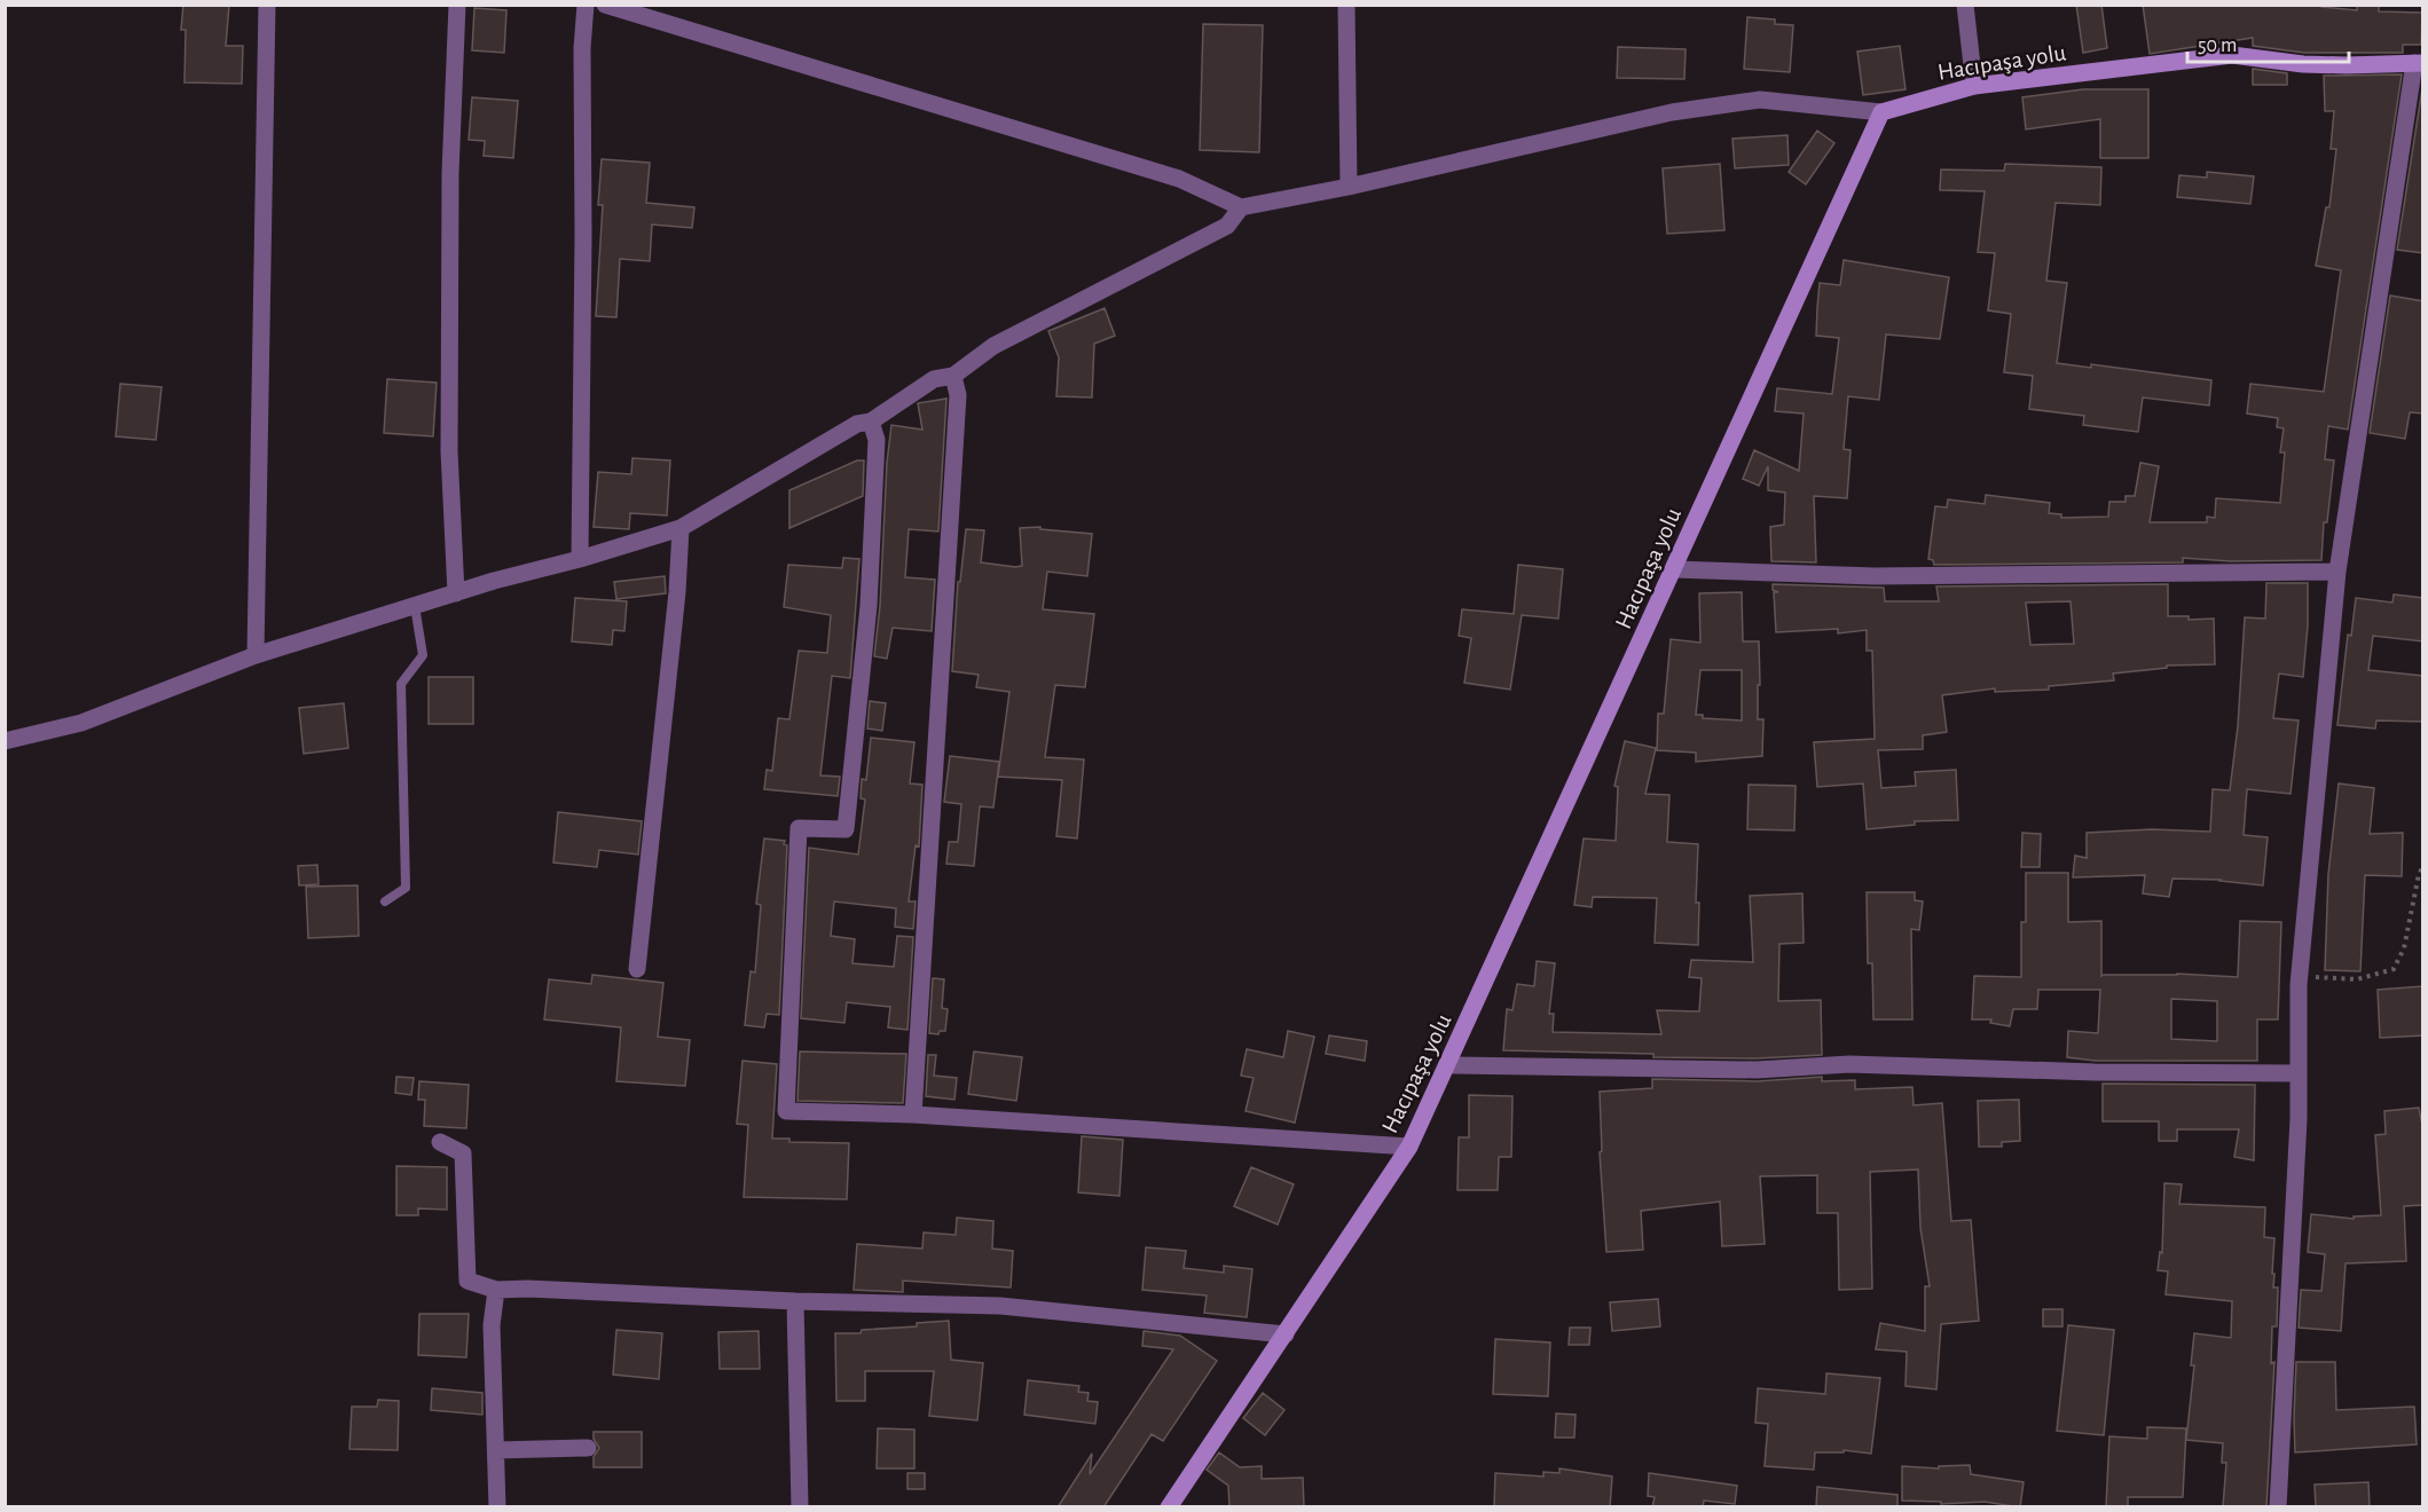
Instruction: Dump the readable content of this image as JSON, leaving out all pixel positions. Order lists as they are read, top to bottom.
{
  "streets": {
    "main road": ["Hacıpaşa yolu"]
  },
  "scale_bar": "50 m"
}
